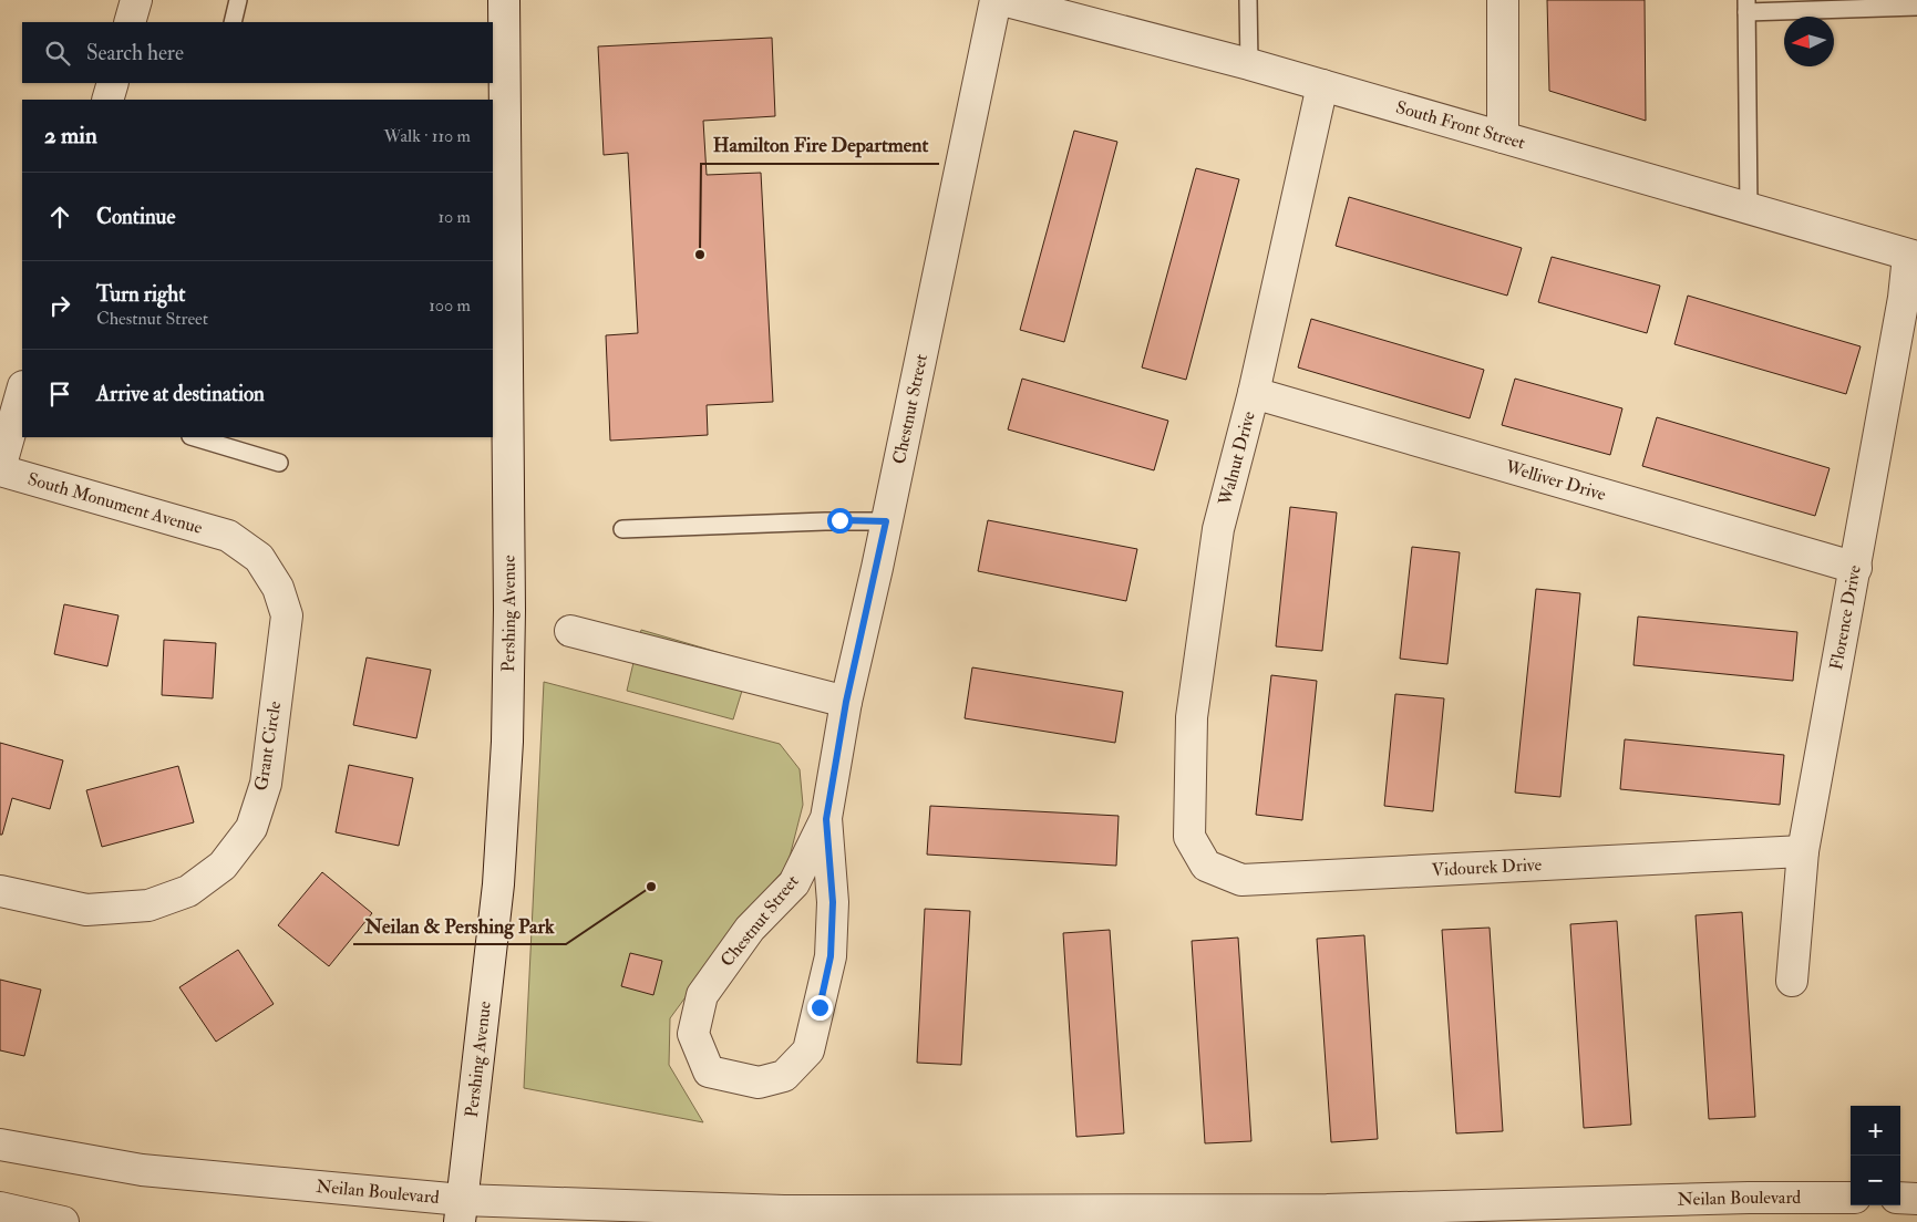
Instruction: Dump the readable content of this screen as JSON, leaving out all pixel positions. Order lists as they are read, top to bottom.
{
  "streets": {
    "street": [
      "South Front Street",
      "Chestnut Street",
      "Walnut Drive",
      "Welliver Drive",
      "South Monument Avenue",
      "Pershing Avenue",
      "Florence Drive",
      "Grant Circle",
      "Vidourek Drive",
      "Neilan Boulevard"
    ]
  },
  "crossings": [
    ["South Front Street", "Walnut Drive"],
    ["South Front Street", "Florence Drive"],
    ["Walnut Drive", "Welliver Drive"],
    ["Walnut Drive", "Vidourek Drive"],
    ["Welliver Drive", "Florence Drive"],
    ["South Monument Avenue", "Grant Circle"],
    ["Pershing Avenue", "Neilan Boulevard"],
    ["Florence Drive", "Vidourek Drive"]
  ],
  "places": ["Hamilton Fire Department", "Neilan & Pershing Park"],
  "north": "left",
  "page": {
    "search": "Search here",
    "heading": ["2 min", "Walk · 110 m"],
    "list": [
      ["Continue", "10 m"],
      ["Turn right", "Chestnut Street", "100 m"],
      "Arrive at destination"
    ],
    "map_buttons": ["+", "−"]
  }
}
